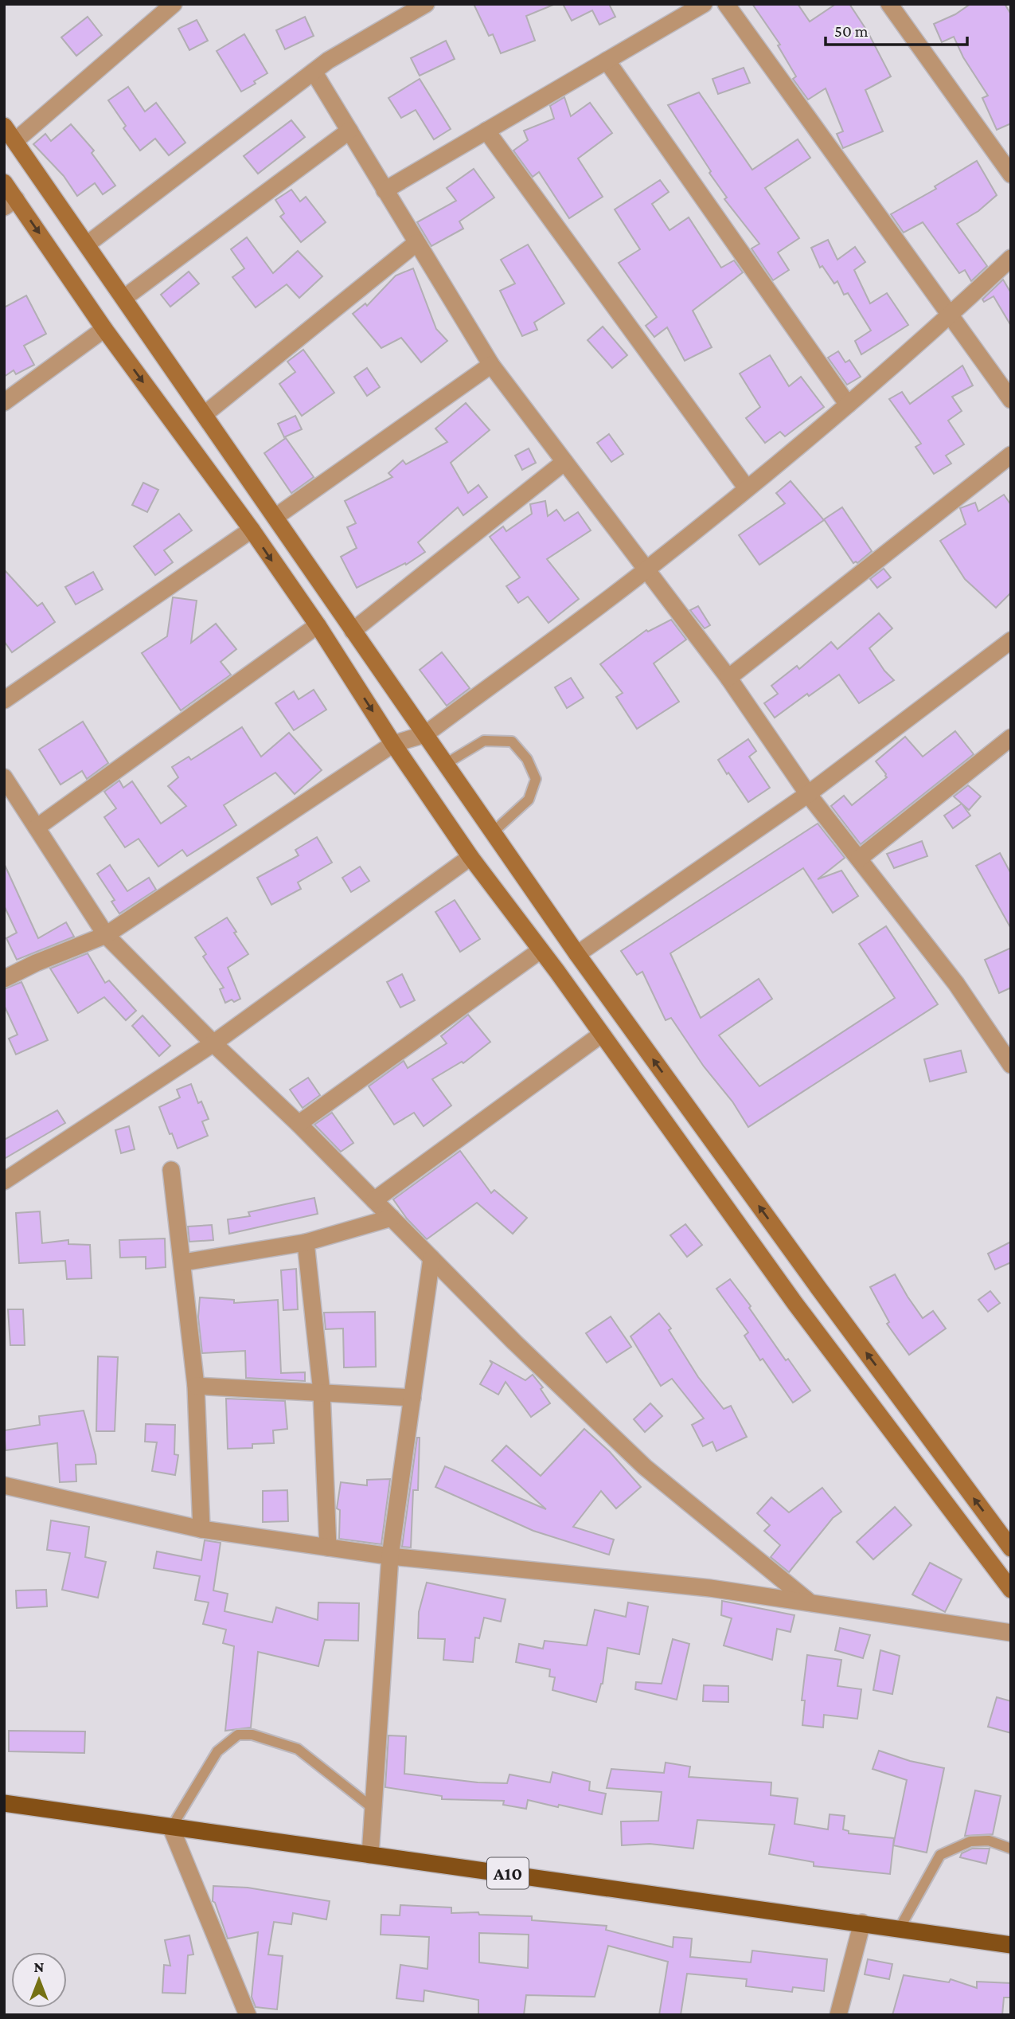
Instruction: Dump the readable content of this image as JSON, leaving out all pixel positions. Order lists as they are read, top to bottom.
{
  "streets": {
    "highway": ["A10"]
  },
  "scale_bar": "50 m",
  "north": "top"
}
